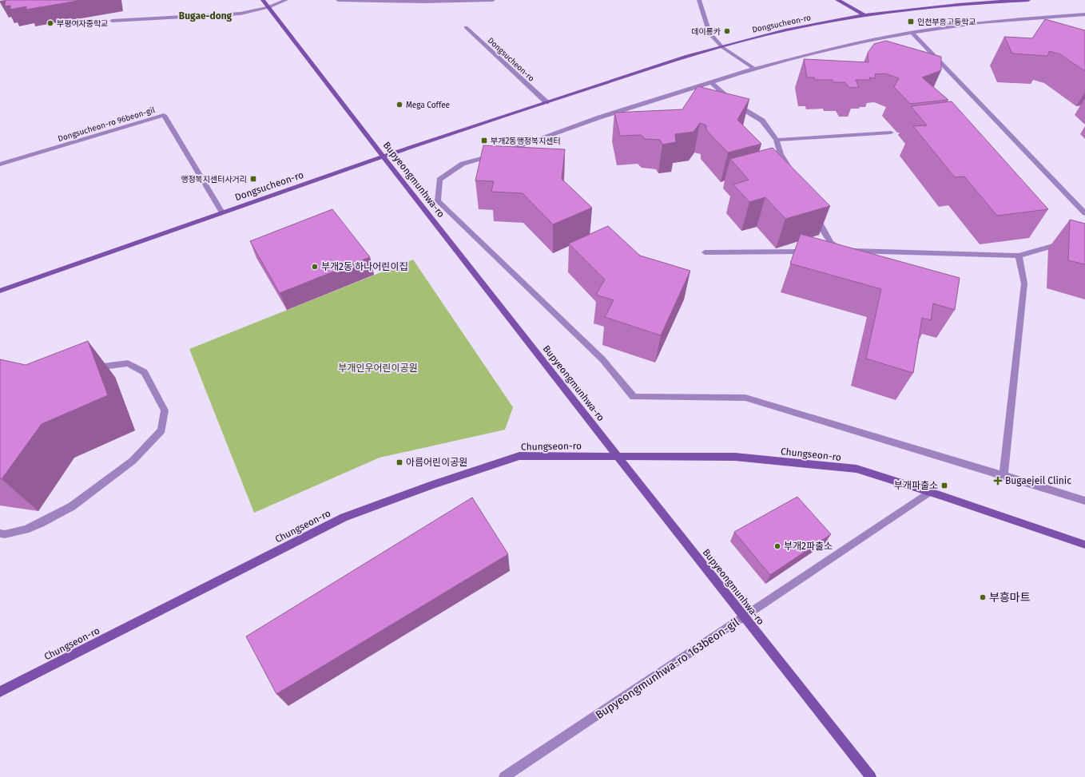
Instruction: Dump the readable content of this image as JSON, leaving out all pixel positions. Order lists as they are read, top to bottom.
{
  "streets": {
    "street": [
      "Dongsucheon-ro",
      "Dongsucheon-ro 96beon-gil",
      "Bupyeongmunhwa-ro",
      "Chungseon-ro",
      "Bupyeongmunhwa-ro 163beon-gil"
    ]
  },
  "crossings": [
    ["Dongsucheon-ro", "Dongsucheon-ro 96beon-gil"],
    ["Dongsucheon-ro", "Bupyeongmunhwa-ro"],
    ["Bupyeongmunhwa-ro", "Chungseon-ro"],
    ["Bupyeongmunhwa-ro", "Bupyeongmunhwa-ro 163beon-gil"],
    ["Chungseon-ro", "Bupyeongmunhwa-ro 163beon-gil"]
  ],
  "districts": ["Bugae-dong"],
  "parks": ["부개인우어린이공원"],
  "places": {
    "transit": [
      "인천부흥고등학교",
      "부개2동행정복지센터",
      "행정복지센터사거리",
      "아름어린이공원",
      "부개파출소"
    ],
    "other": [
      "부평여자중학교",
      "데이롱카",
      "Mega Coffee",
      "부개2동 하나어린이집",
      "부개2파출소",
      "부흥마트"
    ],
    "health": ["Bugaejeil Clinic"]
  }
}
